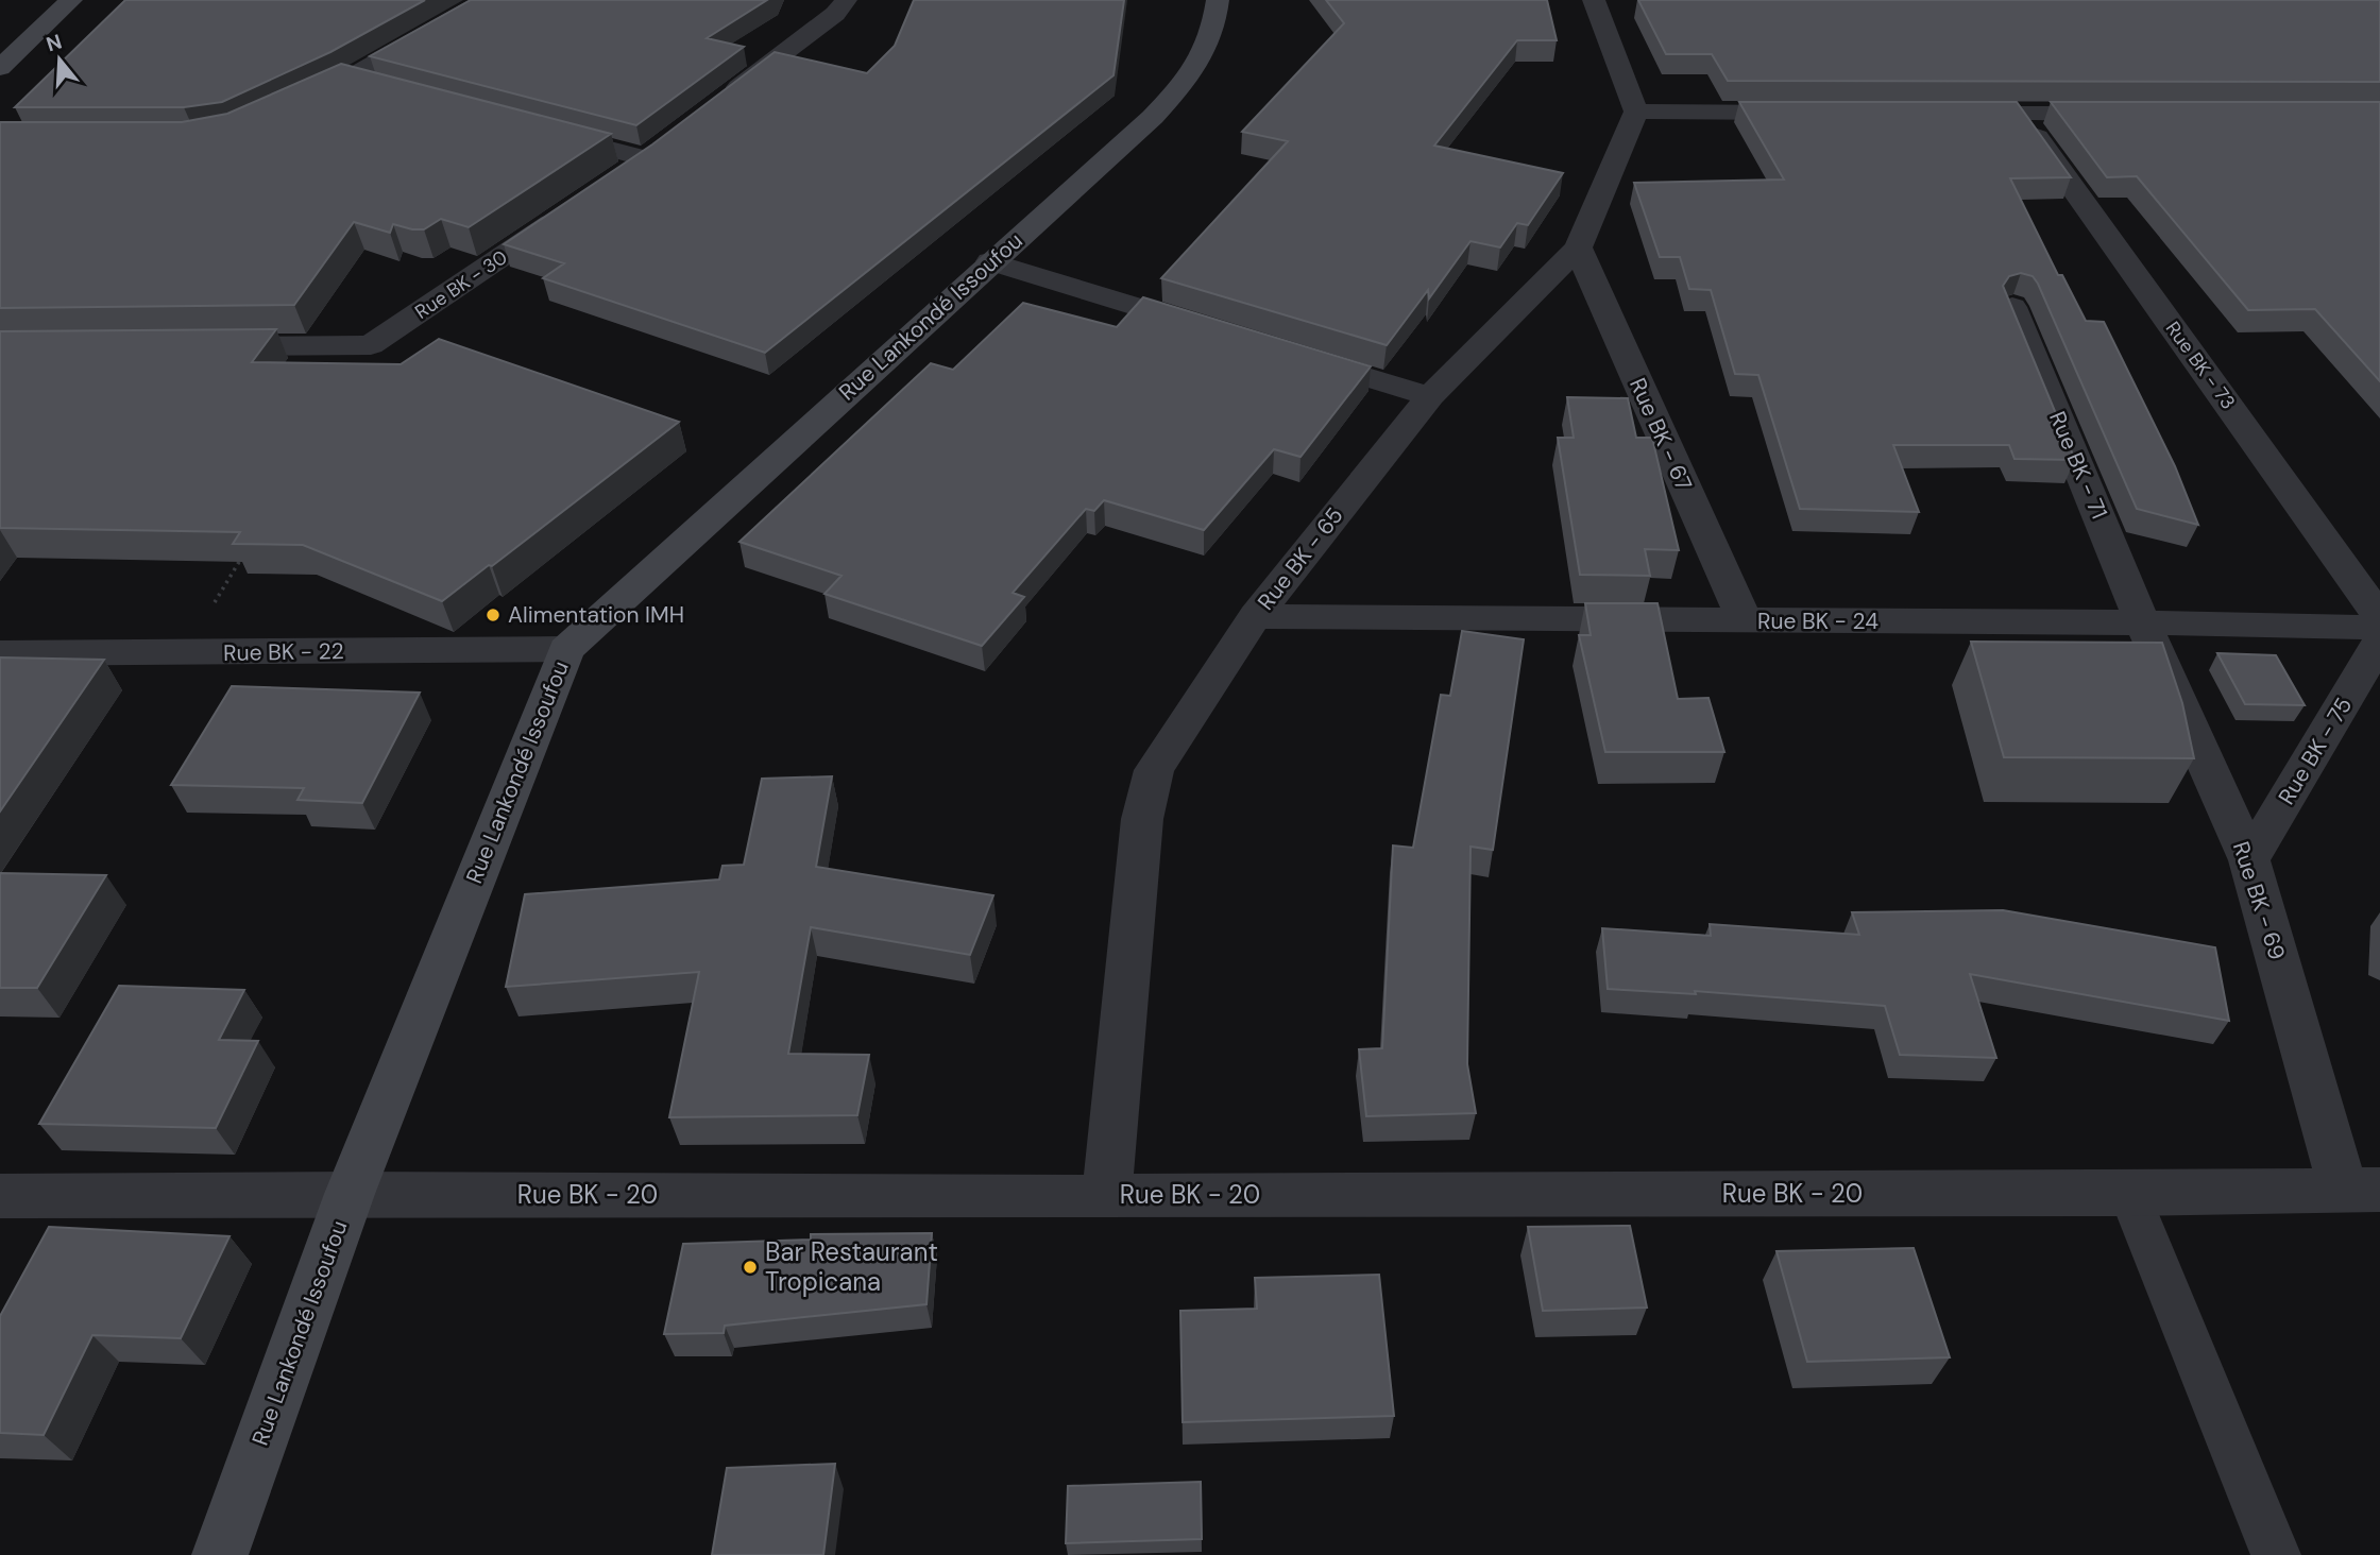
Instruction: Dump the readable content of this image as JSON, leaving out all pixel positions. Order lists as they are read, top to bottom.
{
  "streets": {
    "street": [
      "Rue BK - 30",
      "Rue Lankondé Issoufou",
      "Rue BK - 73",
      "Rue BK - 67",
      "Rue BK - 71",
      "Rue BK - 65",
      "Rue BK - 24",
      "Rue BK - 22",
      "Rue BK - 75",
      "Rue BK - 69",
      "Rue BK - 20"
    ]
  },
  "crossings": [
    ["Rue Lankondé Issoufou", "Rue BK - 22"],
    ["Rue Lankondé Issoufou", "Rue BK - 20"],
    ["Rue BK - 67", "Rue BK - 65"],
    ["Rue BK - 67", "Rue BK - 24"],
    ["Rue BK - 71", "Rue BK - 24"],
    ["Rue BK - 71", "Rue BK - 69"],
    ["Rue BK - 65", "Rue BK - 24"],
    ["Rue BK - 65", "Rue BK - 20"],
    ["Rue BK - 24", "Rue BK - 69"],
    ["Rue BK - 75", "Rue BK - 69"],
    ["Rue BK - 69", "Rue BK - 20"]
  ],
  "places": ["Alimentation IMH", "Bar Restaurant Tropicana"],
  "north": "top"
}
